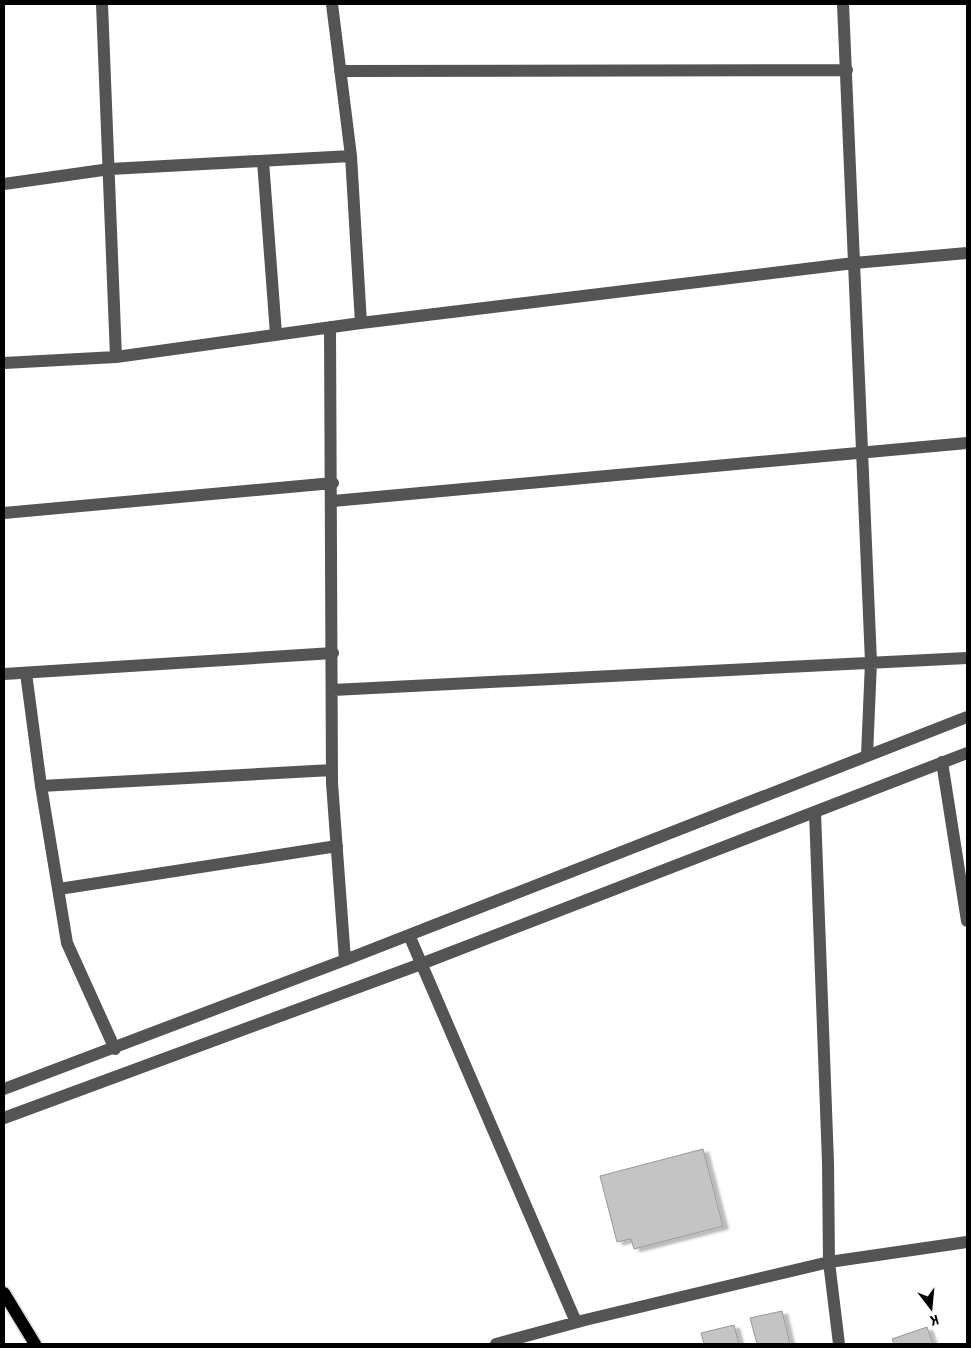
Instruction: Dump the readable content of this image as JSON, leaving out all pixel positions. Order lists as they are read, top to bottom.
{
  "north": "bottom"
}
